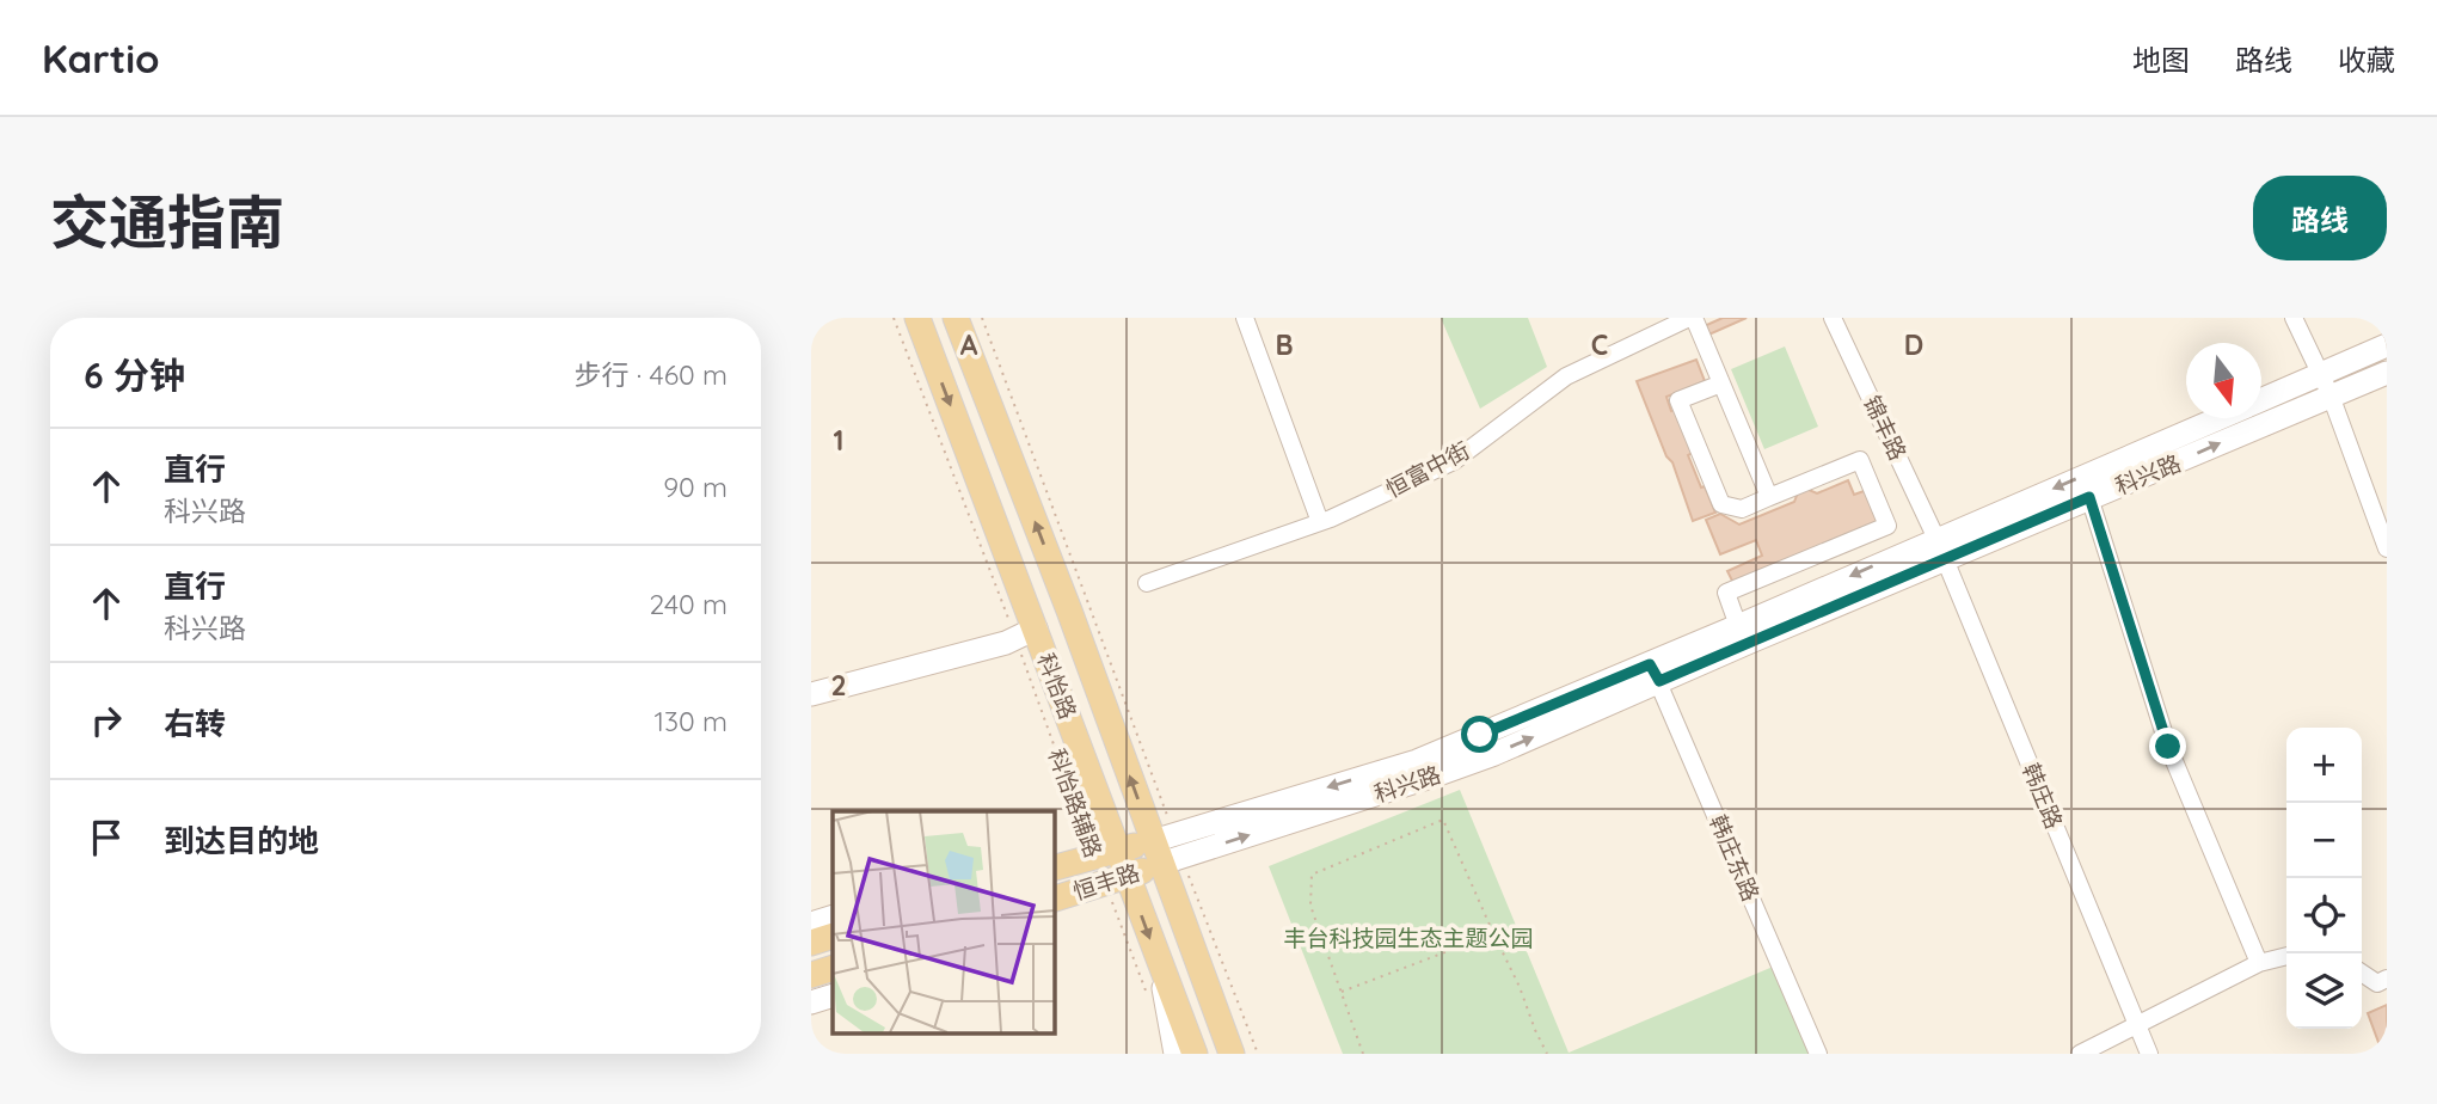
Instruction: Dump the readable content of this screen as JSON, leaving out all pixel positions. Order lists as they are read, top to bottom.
{
  "streets": {
    "main road": ["科兴路", "科怡路", "恒丰路"],
    "street": [
      "锦丰路",
      "恒富中街",
      "韩庄路",
      "韩庄东路"
    ],
    "path": ["科怡路辅路"]
  },
  "crossings": [
    ["锦丰路", "科兴路"],
    ["锦丰路", "韩庄路"],
    ["科兴路", "科怡路"],
    ["科兴路", "韩庄路"],
    ["科兴路", "韩庄东路"],
    ["科兴路", "恒丰路"],
    ["科怡路", "科怡路辅路"],
    ["科怡路", "恒丰路"],
    ["科怡路辅路", "恒丰路"]
  ],
  "parks": ["丰台科技园生态主题公园"],
  "north": "bottom",
  "page": {
    "header": "Kartio",
    "nav": ["地图", "路线", "收藏"],
    "title": "交通指南",
    "buttons": "路线",
    "heading": ["6 分钟", "步行 · 460 m"],
    "list": [
      ["直行", "科兴路", "90 m"],
      ["直行", "科兴路", "240 m"],
      ["右转", "130 m"],
      "到达目的地"
    ],
    "map_buttons": ["+", "−"]
  },
  "grid": {
    "columns": [
      "A",
      "B",
      "C",
      "D"
    ],
    "rows": ["1", "2"]
  }
}
